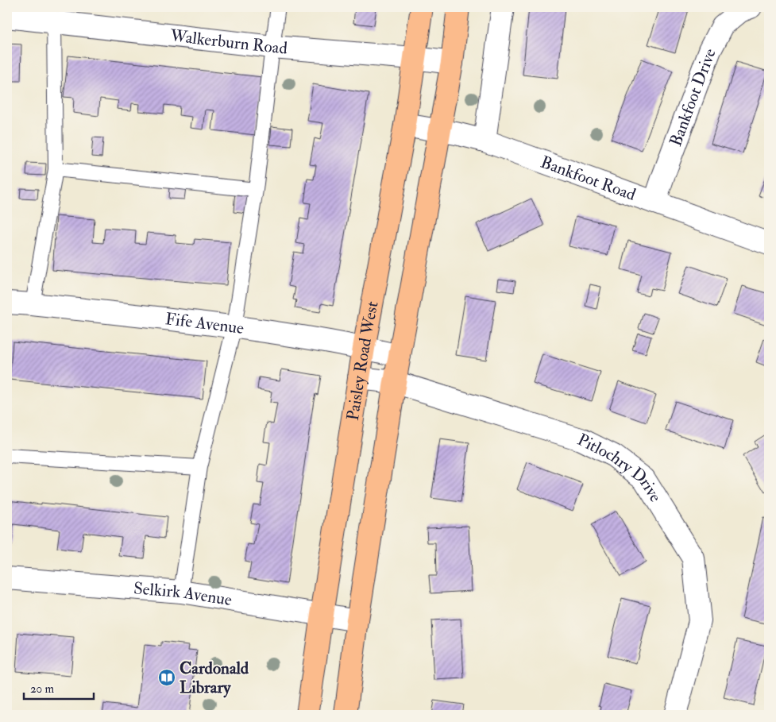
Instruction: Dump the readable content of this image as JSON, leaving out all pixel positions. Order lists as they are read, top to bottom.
{
  "streets": {
    "main road": ["Paisley Road West"],
    "street": [
      "Walkerburn Road",
      "Bankfoot Drive",
      "Bankfoot Road",
      "Fife Avenue",
      "Pitlochry Drive",
      "Selkirk Avenue"
    ]
  },
  "crossings": [
    ["Walkerburn Road", "Paisley Road West"],
    ["Bankfoot Drive", "Bankfoot Road"],
    ["Bankfoot Road", "Paisley Road West"],
    ["Fife Avenue", "Paisley Road West"],
    ["Paisley Road West", "Pitlochry Drive"],
    ["Paisley Road West", "Selkirk Avenue"]
  ],
  "places": {
    "library": ["Cardonald Library"]
  },
  "scale_bar": "20 m"
}
